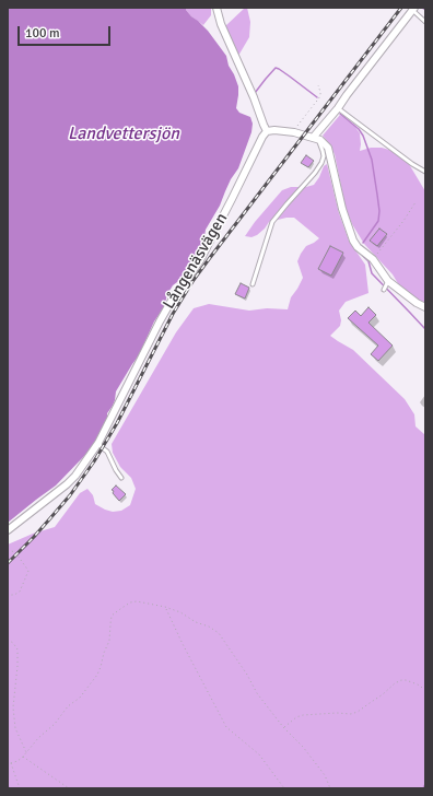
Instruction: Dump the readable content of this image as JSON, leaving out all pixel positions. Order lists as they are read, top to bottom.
{
  "streets": {
    "street": ["Långenäsvägen"]
  },
  "water": ["Landvettersjön"],
  "scale_bar": "100 m"
}
